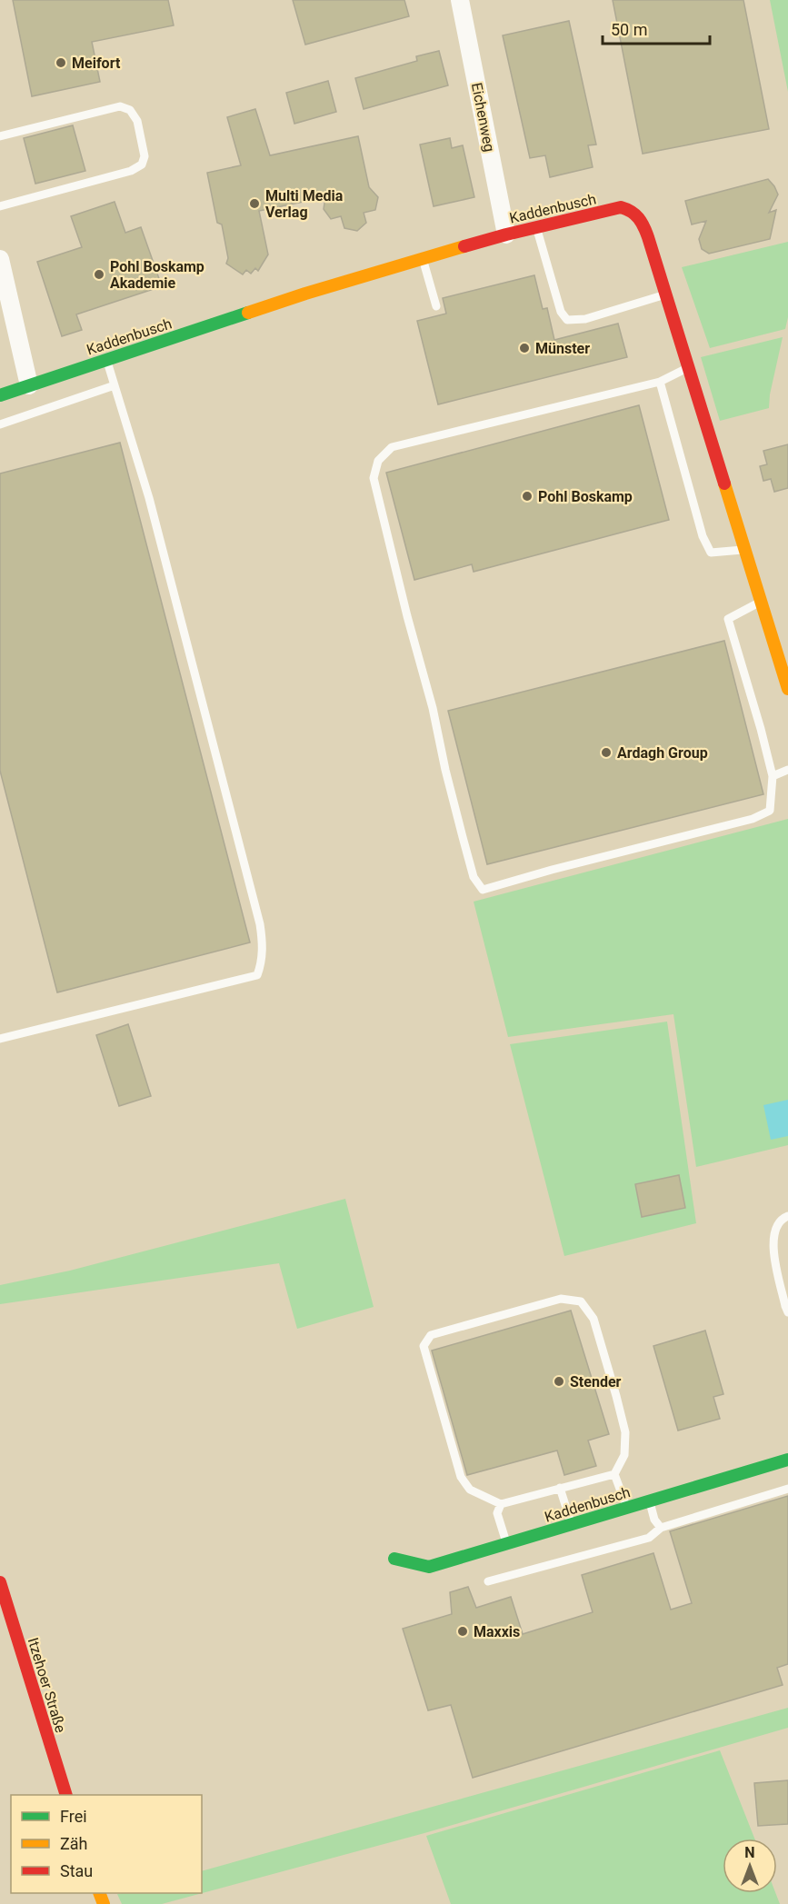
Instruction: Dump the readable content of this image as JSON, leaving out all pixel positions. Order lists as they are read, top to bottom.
{
  "streets": {
    "street": ["Eichenweg", "Kaddenbusch", "Itzehoer Straße"]
  },
  "crossings": [
    ["Eichenweg", "Kaddenbusch"]
  ],
  "places": [
    "Meifort",
    "Multi Media Verlag",
    "Pohl Boskamp Akademie",
    "Münster",
    "Pohl Boskamp",
    "Ardagh Group",
    "Stender",
    "Maxxis"
  ],
  "legend": ["Frei", "Zäh", "Stau"],
  "scale_bar": "50 m",
  "north": "top"
}
